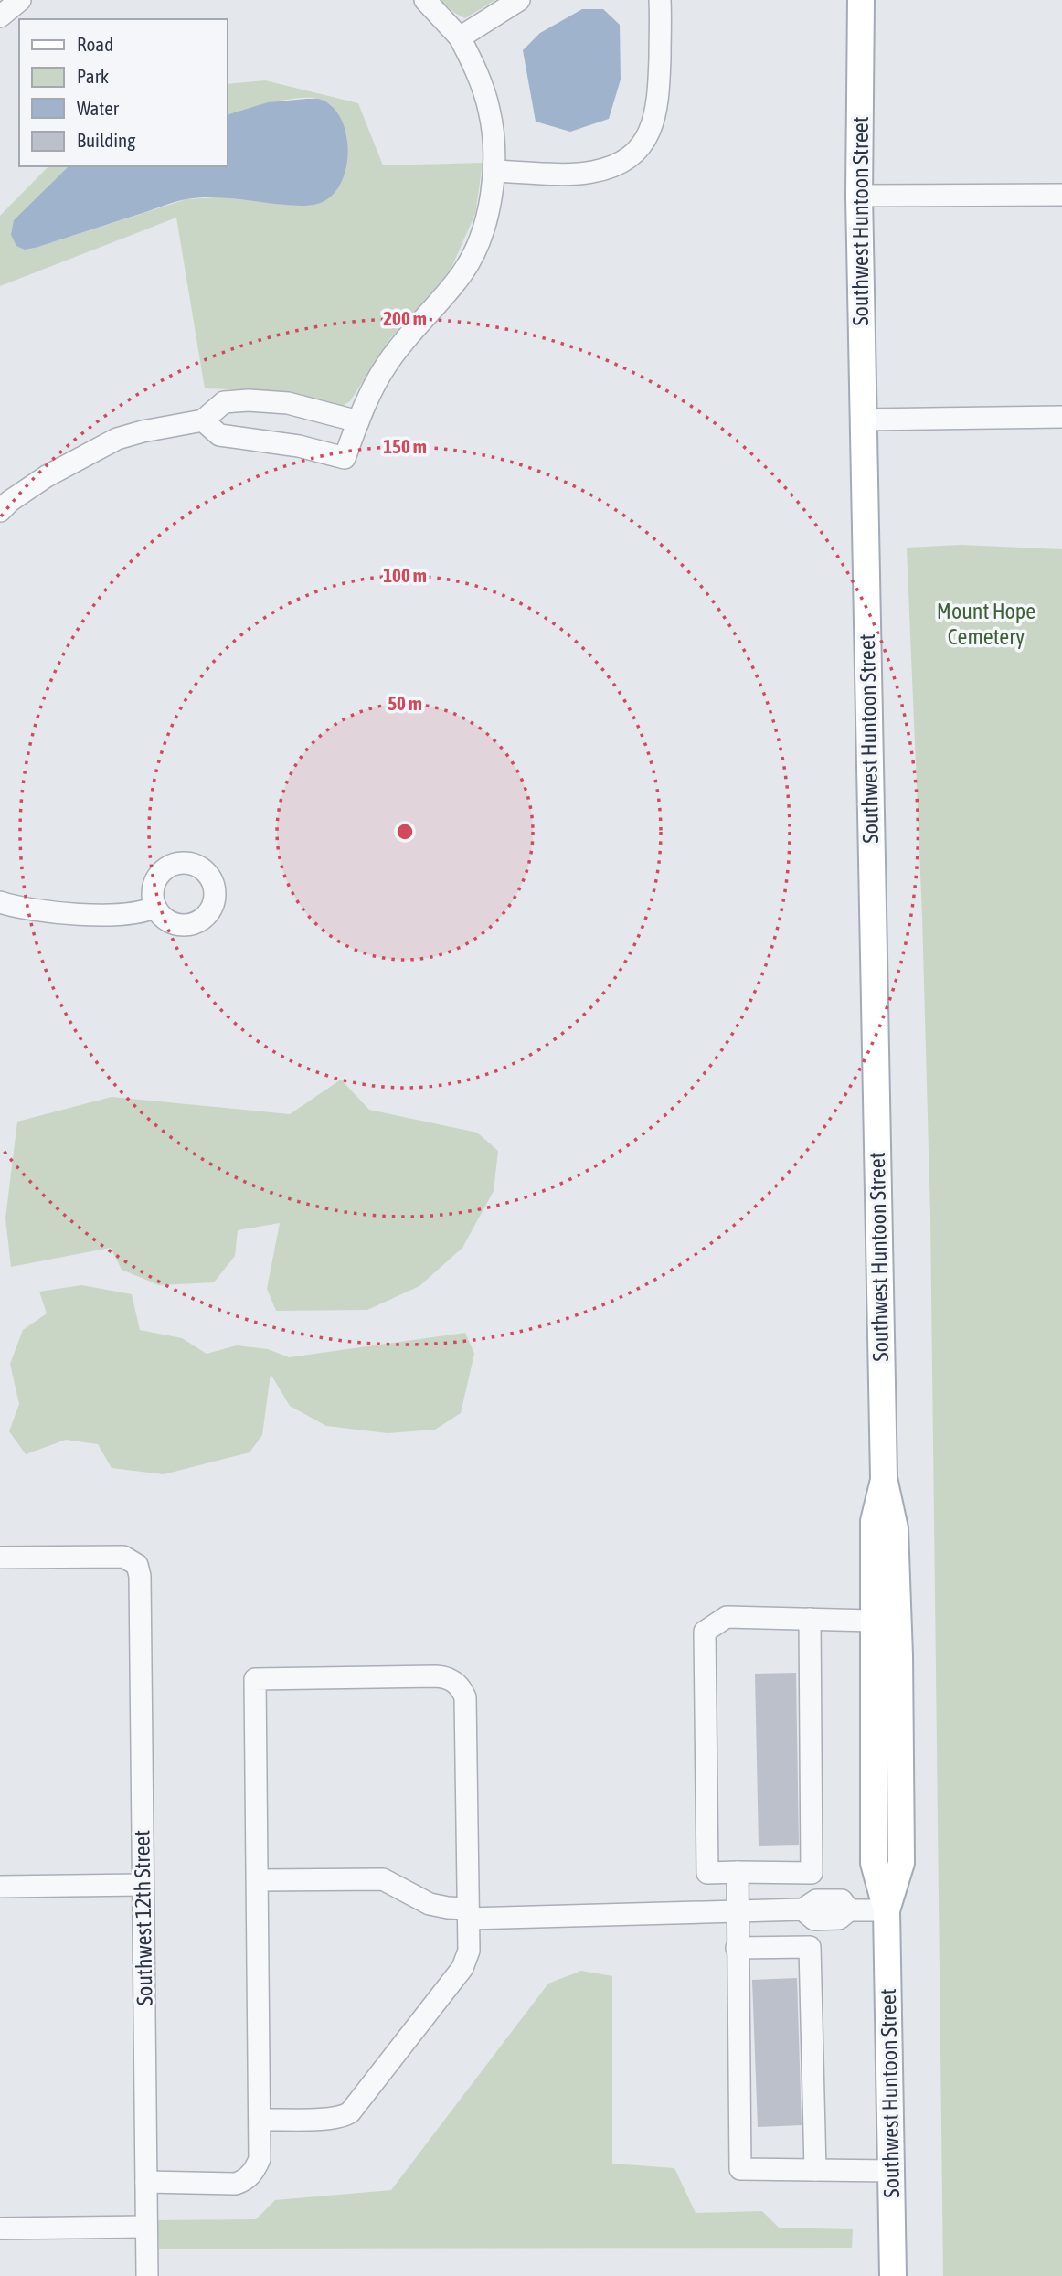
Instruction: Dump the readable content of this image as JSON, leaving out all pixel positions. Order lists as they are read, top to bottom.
{
  "streets": {
    "main road": ["Southwest Huntoon Street"],
    "street": ["Southwest 12th Street"]
  },
  "parks": ["Mount Hope Cemetery"],
  "legend": [
    "Road",
    "Park",
    "Water",
    "Building"
  ],
  "rings": [
    "200 m",
    "150 m",
    "100 m",
    "50 m"
  ]
}
